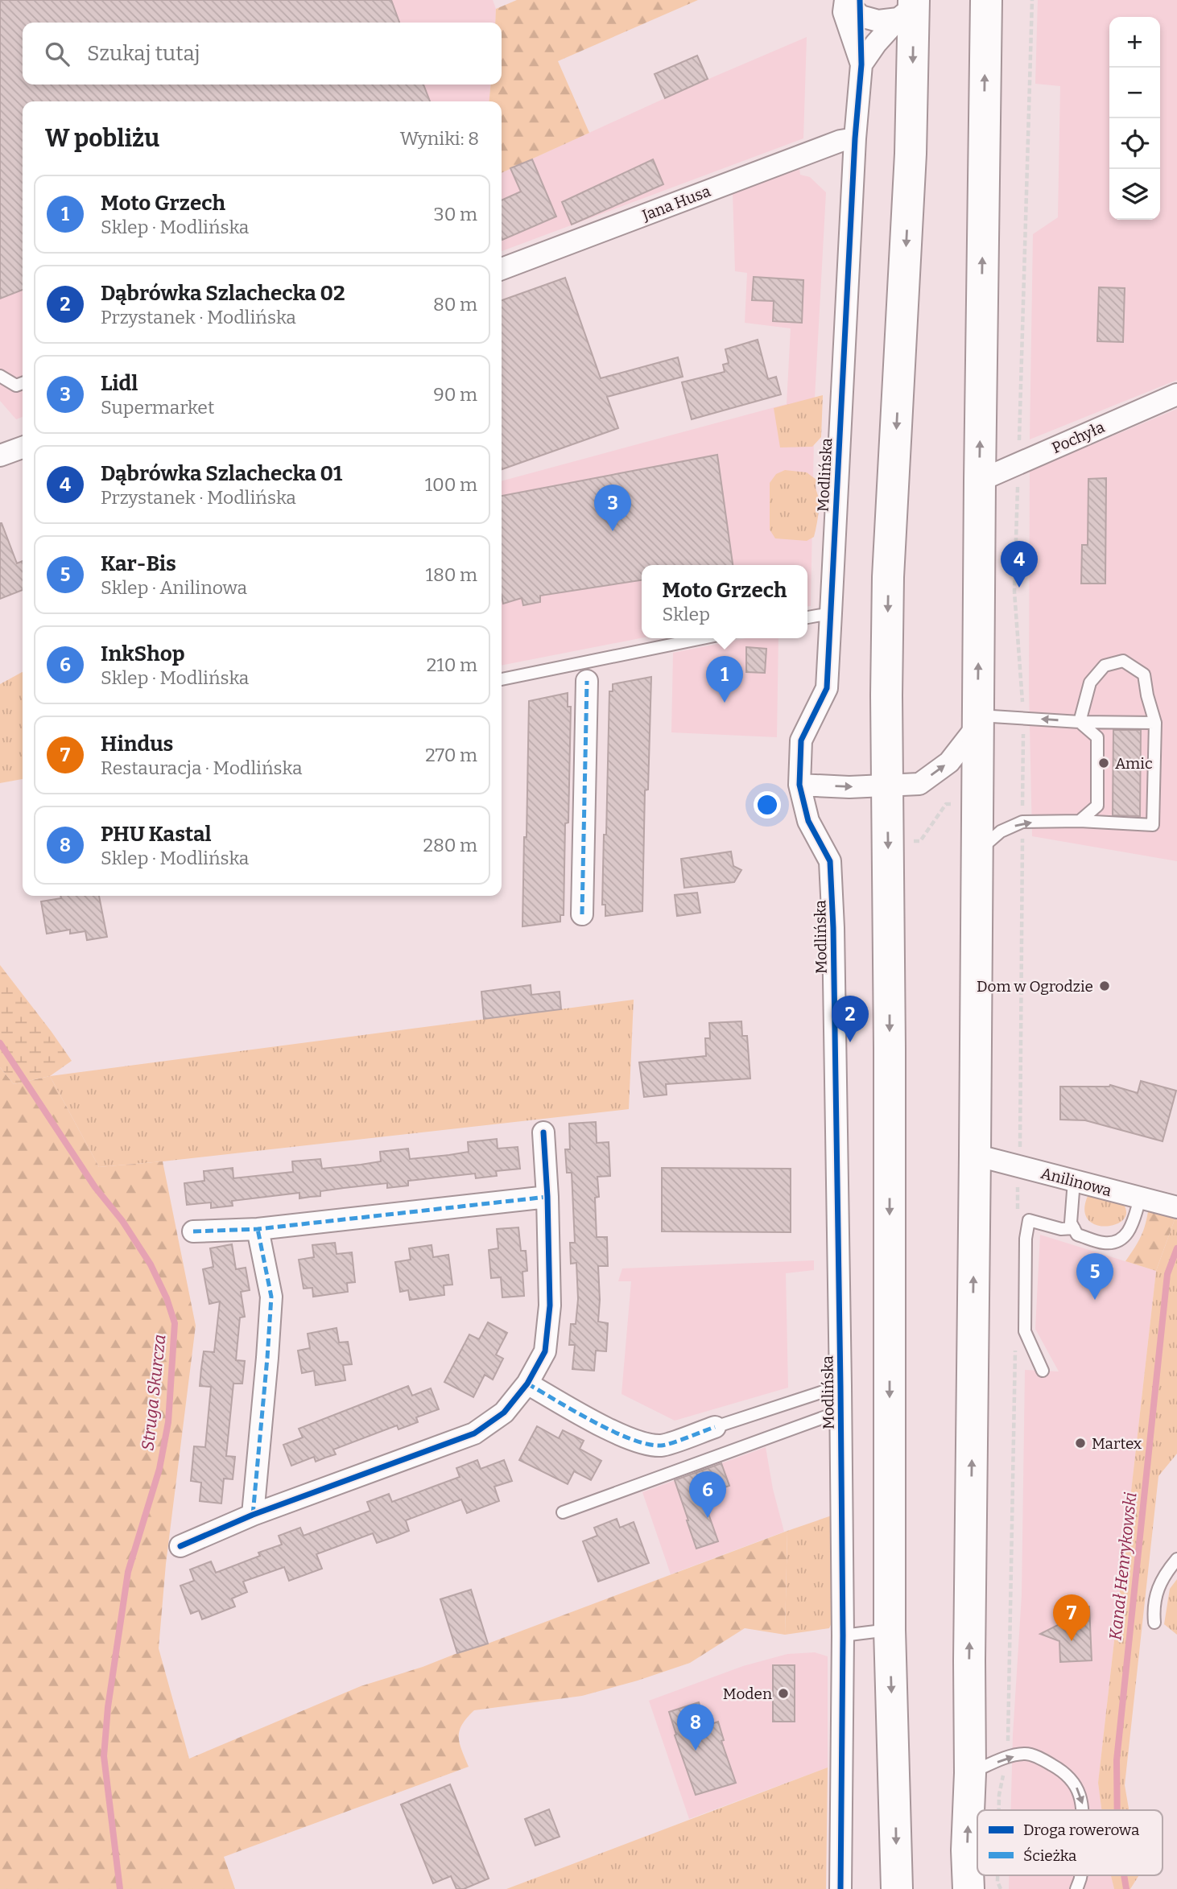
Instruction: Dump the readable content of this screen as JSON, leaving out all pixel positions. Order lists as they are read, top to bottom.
{
  "streets": {
    "street": [
      "Jana Husa",
      "Pochyła",
      "Modlińska",
      "Anilinowa"
    ]
  },
  "crossings": [
    ["Jana Husa", "Modlińska"]
  ],
  "water": ["Struga Skurcza", "Kanał Henrykowski"],
  "places": [
    "Amic",
    "Dom w Ogrodzie",
    "Martex",
    "Moden"
  ],
  "legend": ["Droga rowerowa", "Ścieżka"],
  "page": {
    "map_buttons": ["+", "−"],
    "search": "Szukaj tutaj",
    "heading": ["W pobliżu", "Wyniki: 8"],
    "list": [
      {
        "mark": "1",
        "name": "Moto Grzech",
        "note": "Sklep · Modlińska",
        "value": "30 m"
      },
      {
        "mark": "2",
        "name": "Dąbrówka Szlachecka 02",
        "note": "Przystanek · Modlińska",
        "value": "80 m"
      },
      {
        "mark": "3",
        "name": "Lidl",
        "note": "Supermarket",
        "value": "90 m"
      },
      {
        "mark": "4",
        "name": "Dąbrówka Szlachecka 01",
        "note": "Przystanek · Modlińska",
        "value": "100 m"
      },
      {
        "mark": "5",
        "name": "Kar-Bis",
        "note": "Sklep · Anilinowa",
        "value": "180 m"
      },
      {
        "mark": "6",
        "name": "InkShop",
        "note": "Sklep · Modlińska",
        "value": "210 m"
      },
      {
        "mark": "7",
        "name": "Hindus",
        "note": "Restauracja · Modlińska",
        "value": "270 m"
      },
      {
        "mark": "8",
        "name": "PHU Kastal",
        "note": "Sklep · Modlińska",
        "value": "280 m"
      }
    ],
    "pins": [
      "3",
      "4",
      "1",
      "2",
      "5",
      "6",
      "7",
      "8"
    ],
    "popup": ["Moto Grzech", "Sklep"]
  }
}
